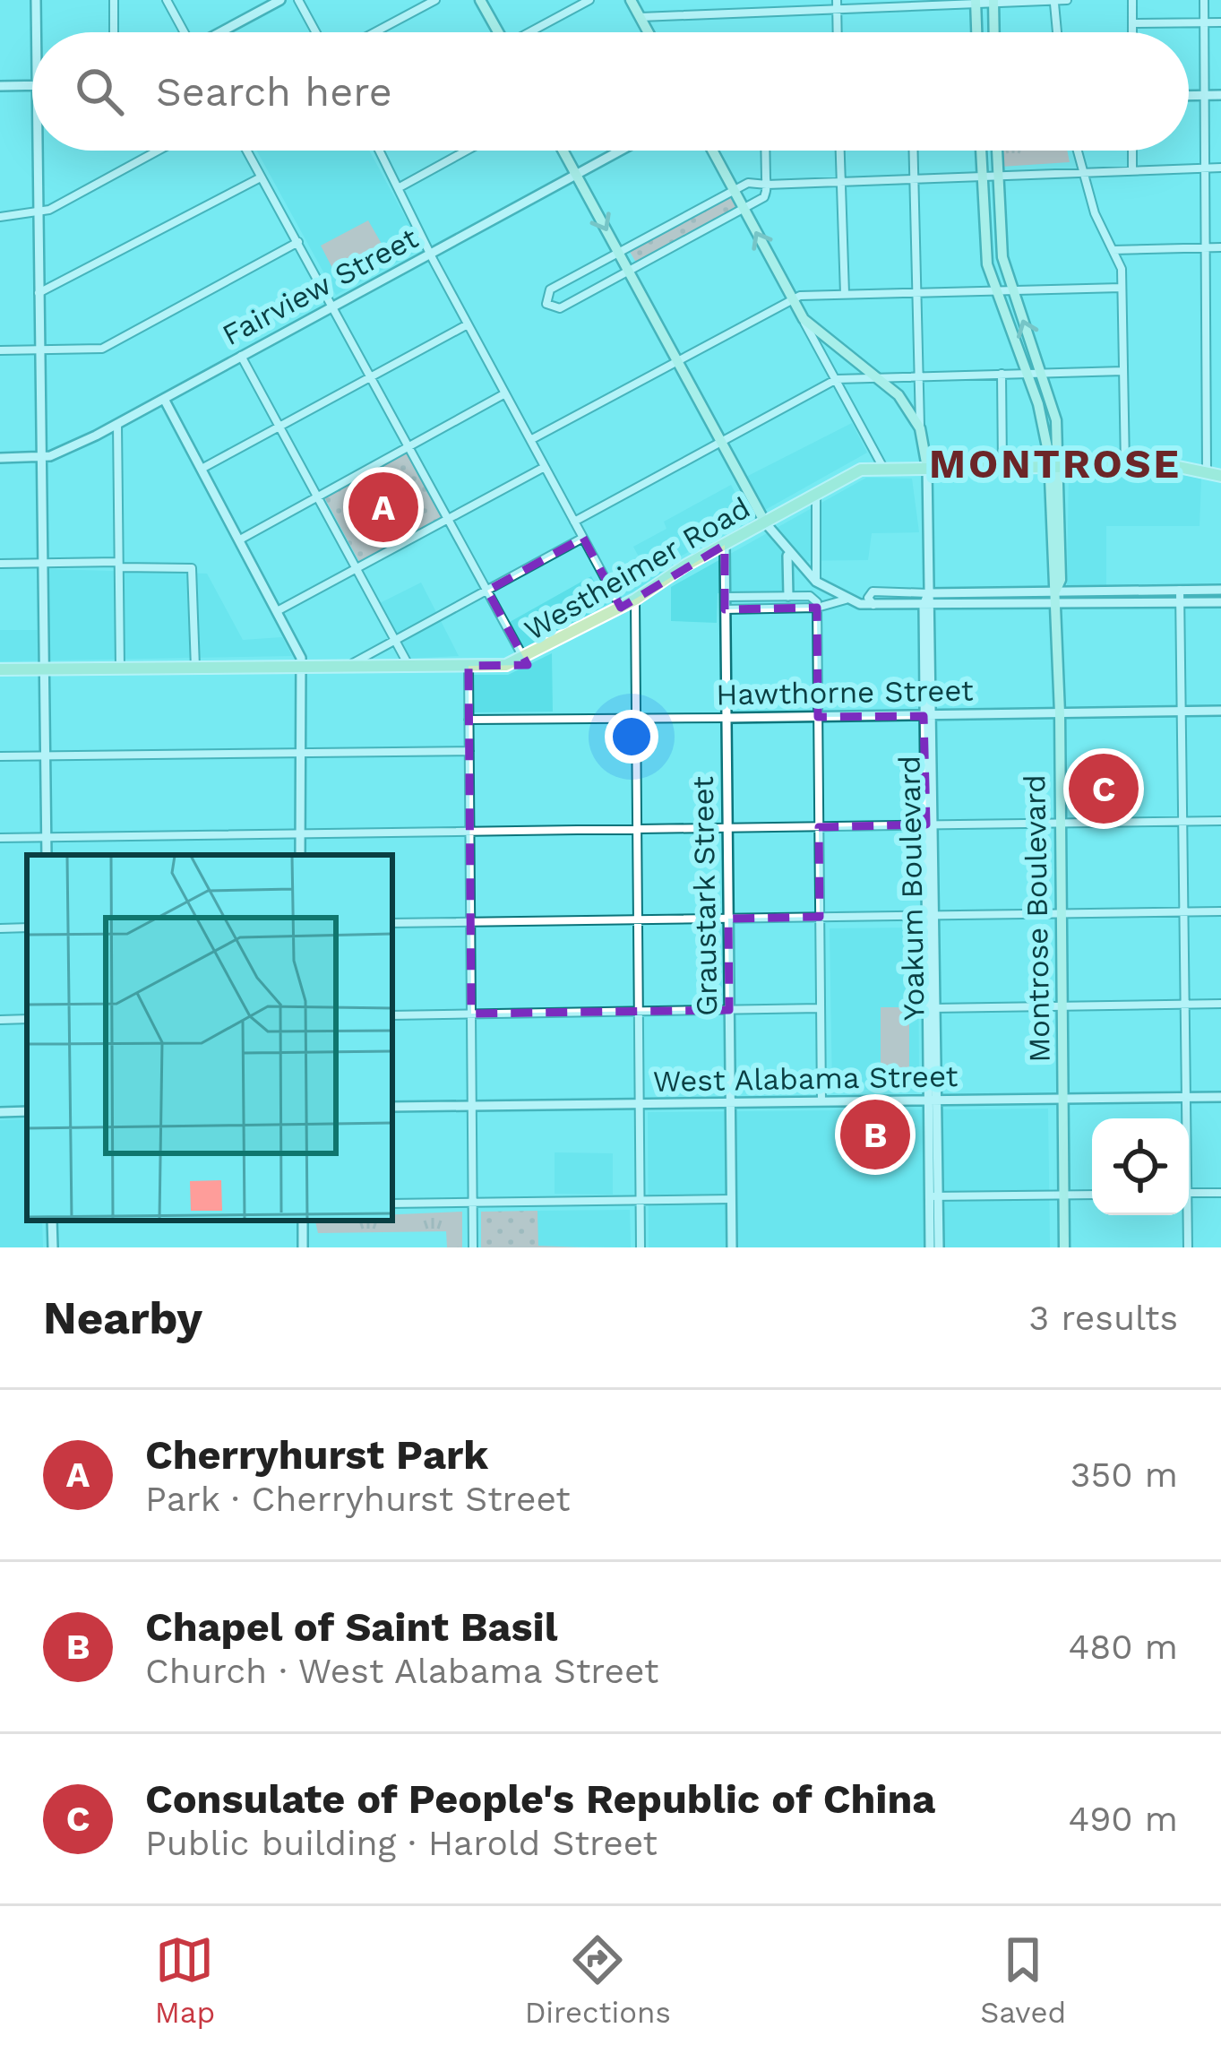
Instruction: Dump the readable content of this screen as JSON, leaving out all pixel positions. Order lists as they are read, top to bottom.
{
  "streets": {
    "main road": ["Westheimer Road", "Montrose Boulevard"],
    "street": [
      "Fairview Street",
      "Hawthorne Street",
      "Yoakum Boulevard",
      "Graustark Street",
      "West Alabama Street"
    ]
  },
  "crossings": [
    ["Westheimer Road", "Yoakum Boulevard"],
    ["Westheimer Road", "Graustark Street"],
    ["Westheimer Road", "Montrose Boulevard"],
    ["Hawthorne Street", "Yoakum Boulevard"],
    ["Hawthorne Street", "Graustark Street"],
    ["Hawthorne Street", "Montrose Boulevard"],
    ["Yoakum Boulevard", "West Alabama Street"],
    ["Graustark Street", "West Alabama Street"],
    ["Montrose Boulevard", "West Alabama Street"]
  ],
  "districts": ["MONTROSE"],
  "page": {
    "search": "Search here",
    "pins": ["A", "C", "B"],
    "heading": ["Nearby", "3 results"],
    "list": [
      {
        "mark": "A",
        "name": "Cherryhurst Park",
        "note": "Park · Cherryhurst Street",
        "value": "350 m"
      },
      {
        "mark": "B",
        "name": "Chapel of Saint Basil",
        "note": "Church · West Alabama Street",
        "value": "480 m"
      },
      {
        "mark": "C",
        "name": "Consulate of People's Republic of China",
        "note": "Public building · Harold Street",
        "value": "490 m"
      }
    ],
    "nav": ["Map", "Directions", "Saved"]
  }
}
